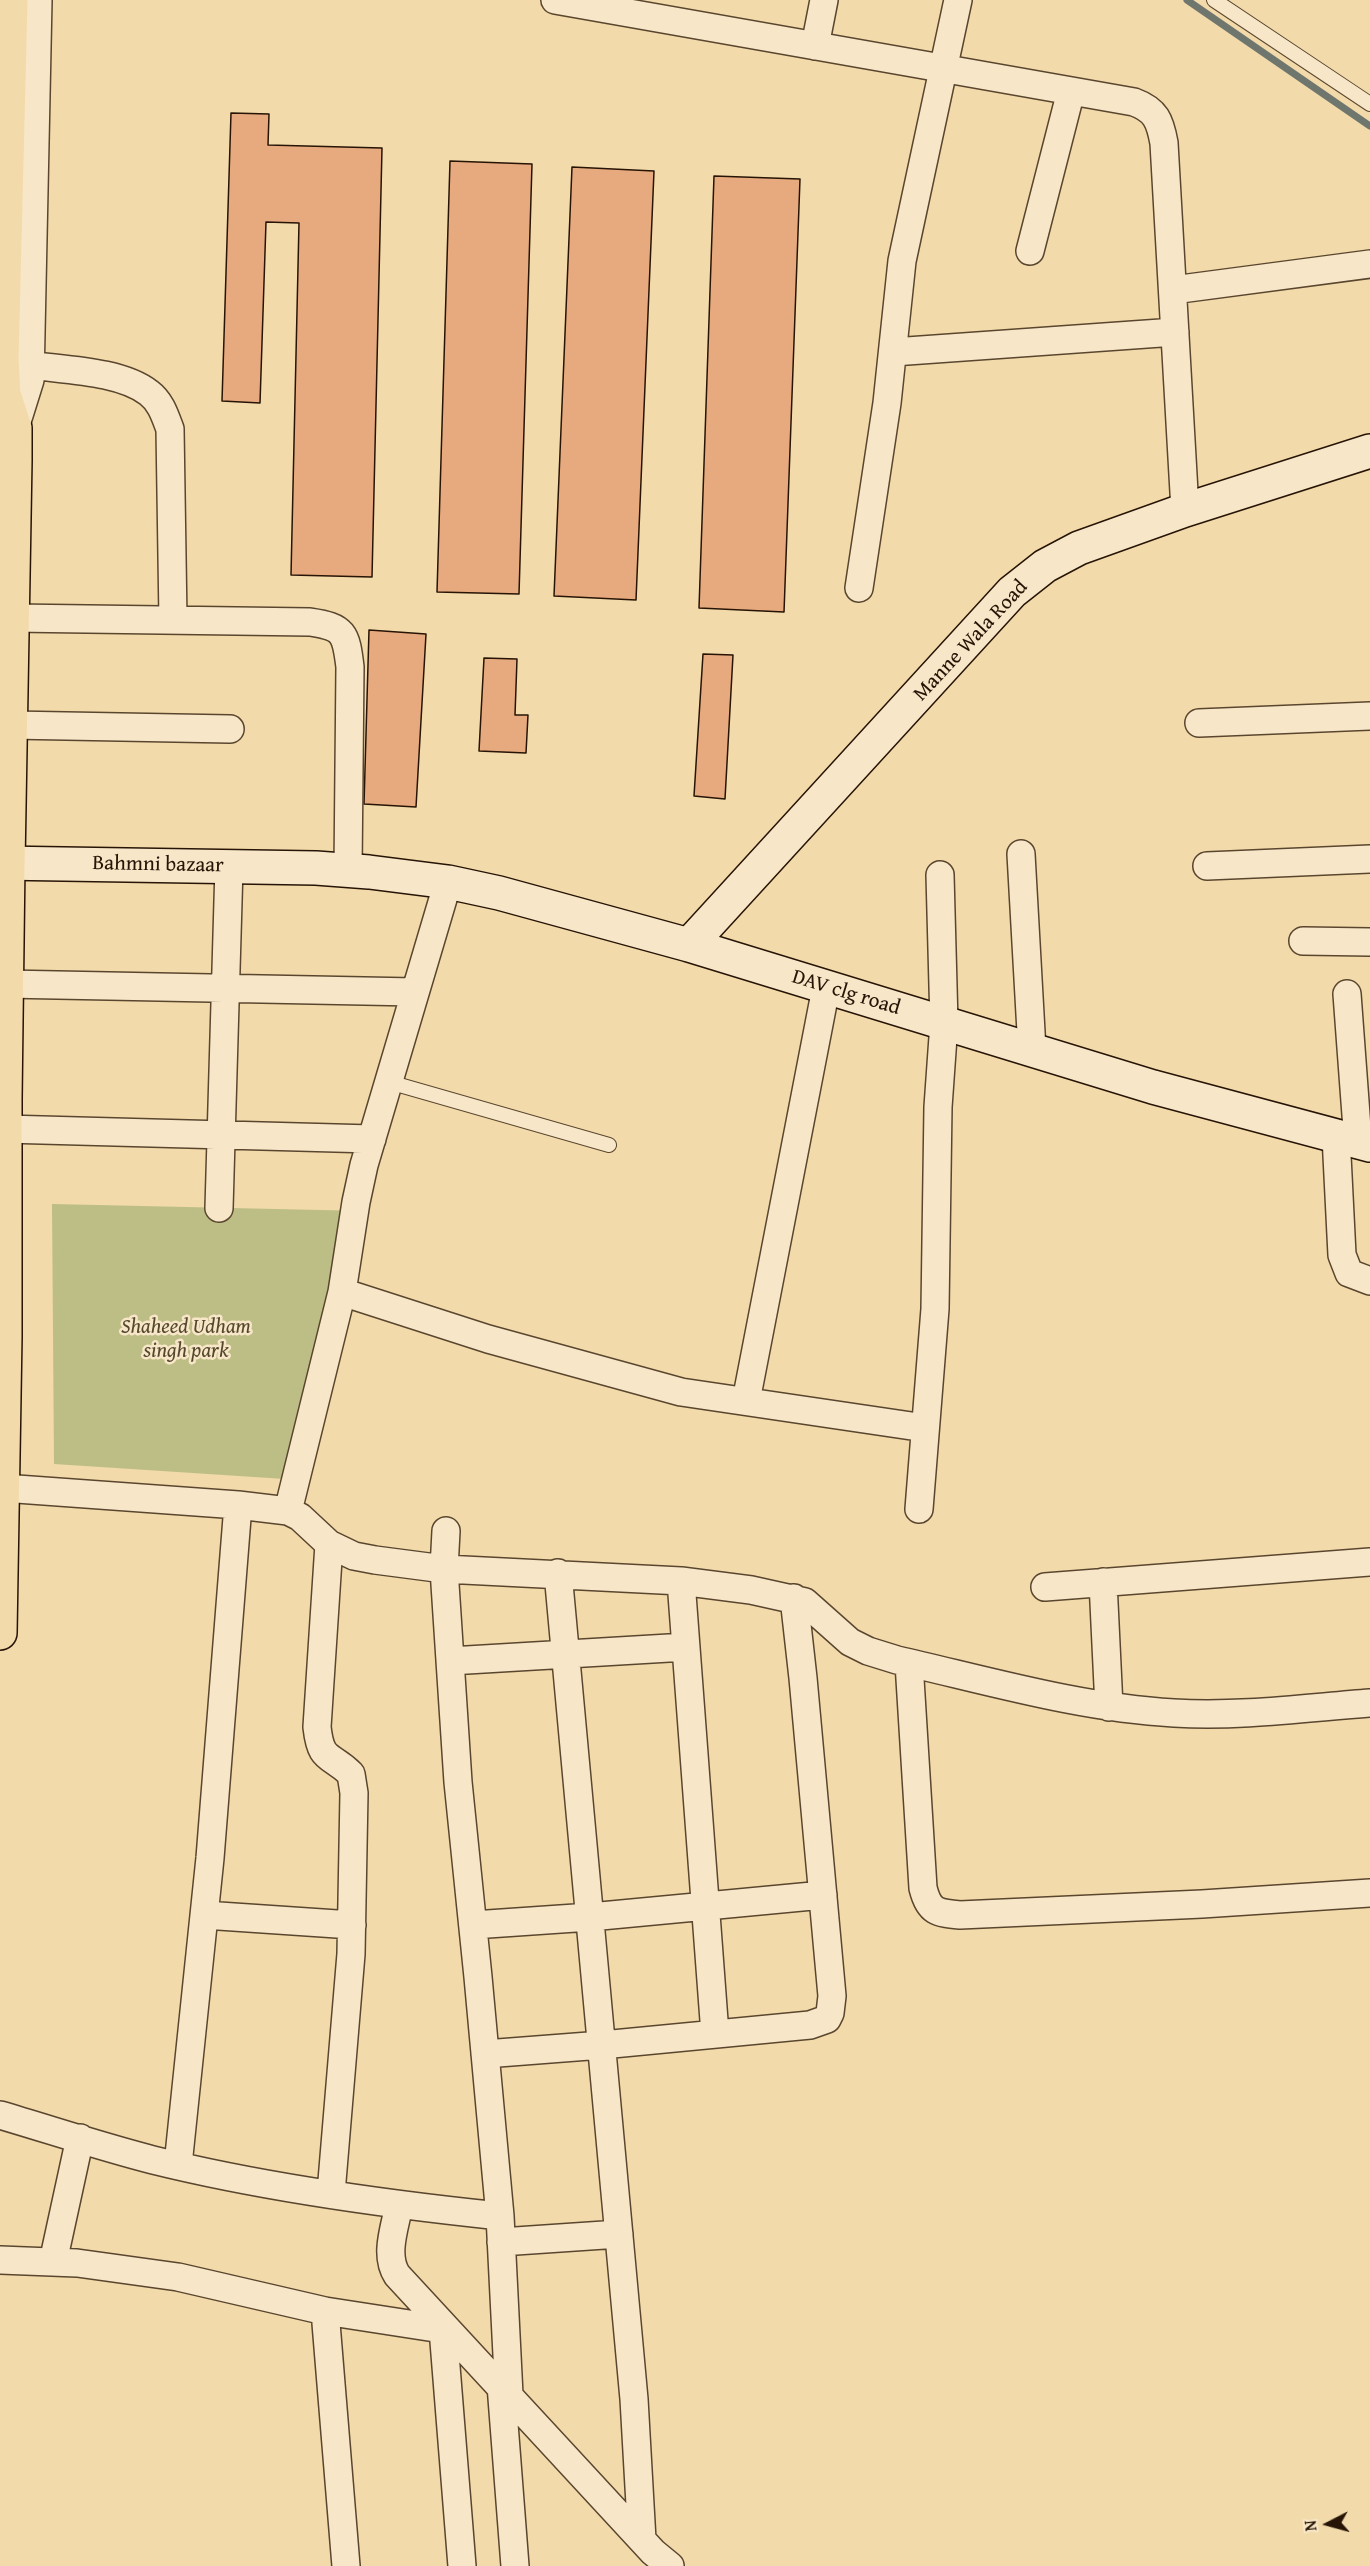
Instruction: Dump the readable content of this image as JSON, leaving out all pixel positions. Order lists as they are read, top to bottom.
{
  "streets": {
    "street": ["Manne Wala Road", "Bahmni bazaar", "DAV clg road"]
  },
  "crossings": [
    ["Manne Wala Road", "DAV clg road"],
    ["Bahmni bazaar", "DAV clg road"]
  ],
  "parks": ["Shaheed Udham singh park"],
  "north": "left"
}
